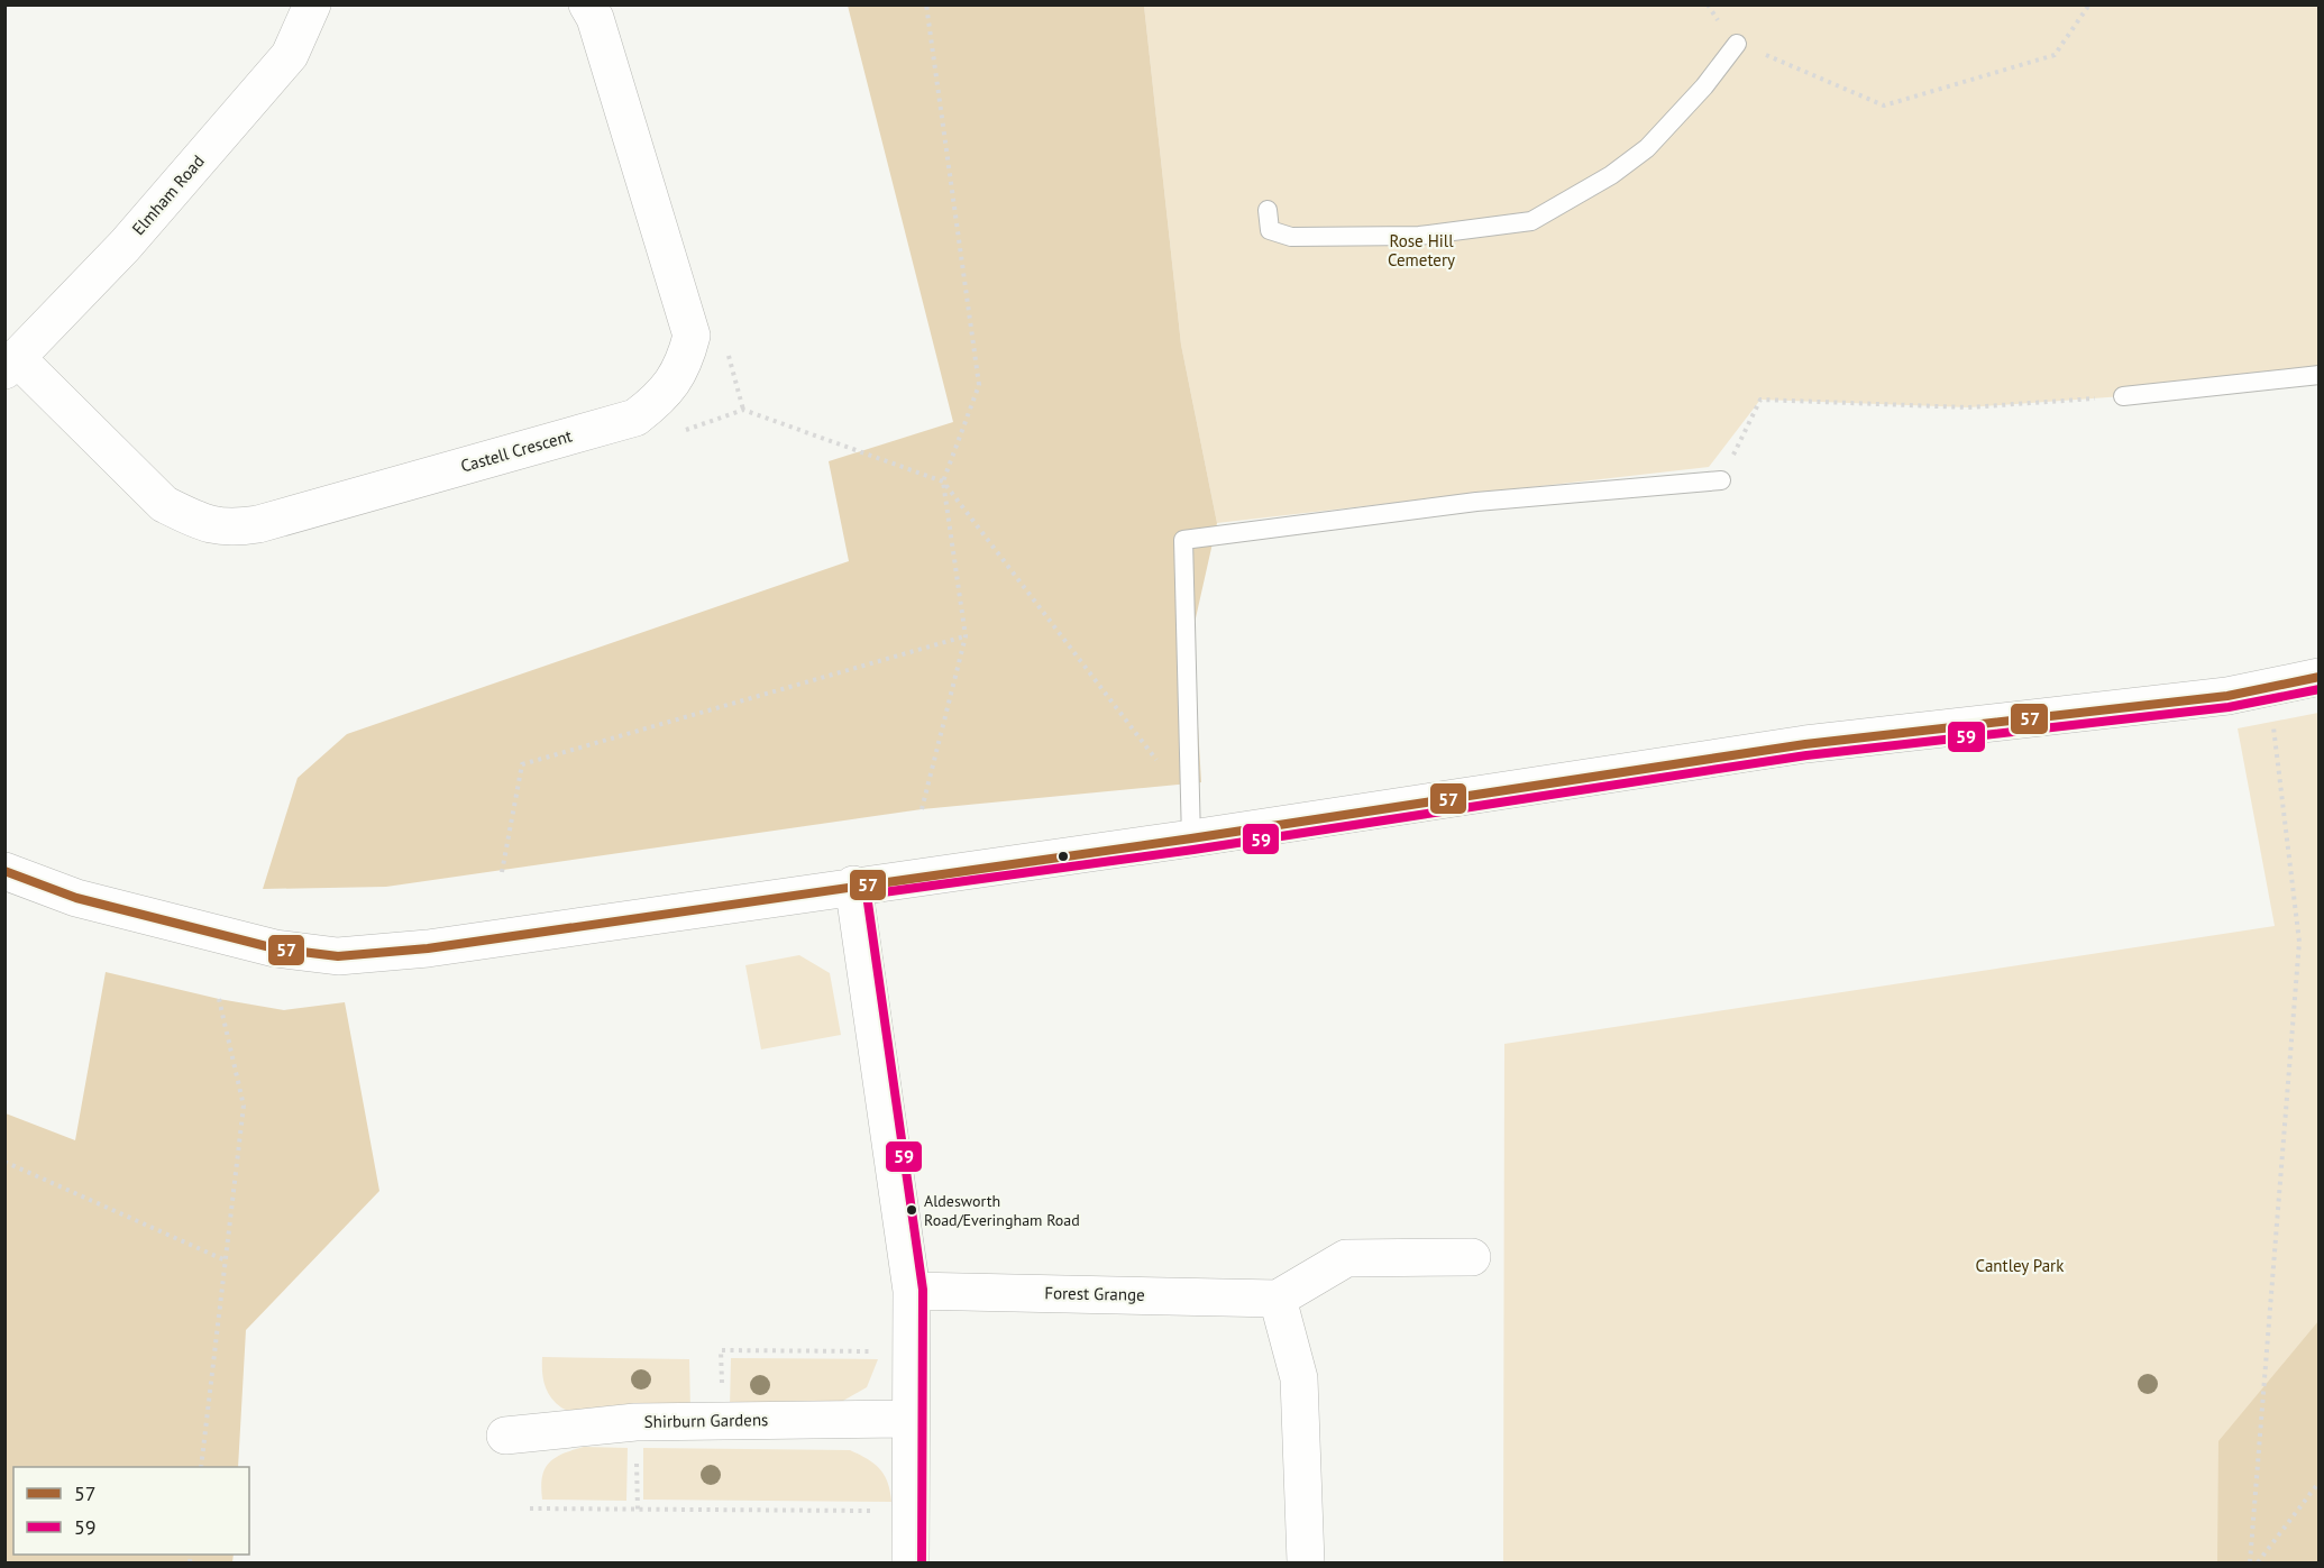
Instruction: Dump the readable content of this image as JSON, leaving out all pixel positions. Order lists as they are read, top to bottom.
{
  "streets": {
    "street": [
      "Elmham Road",
      "Castell Crescent",
      "Forest Grange",
      "Shirburn Gardens"
    ]
  },
  "crossings": [
    ["Elmham Road", "Castell Crescent"]
  ],
  "parks": ["Rose Hill Cemetery", "Cantley Park"],
  "places": ["Aldesworth Road/Everingham Road"],
  "lines": ["transit line 57", "transit line 59"],
  "legend": ["57", "59"]
}
